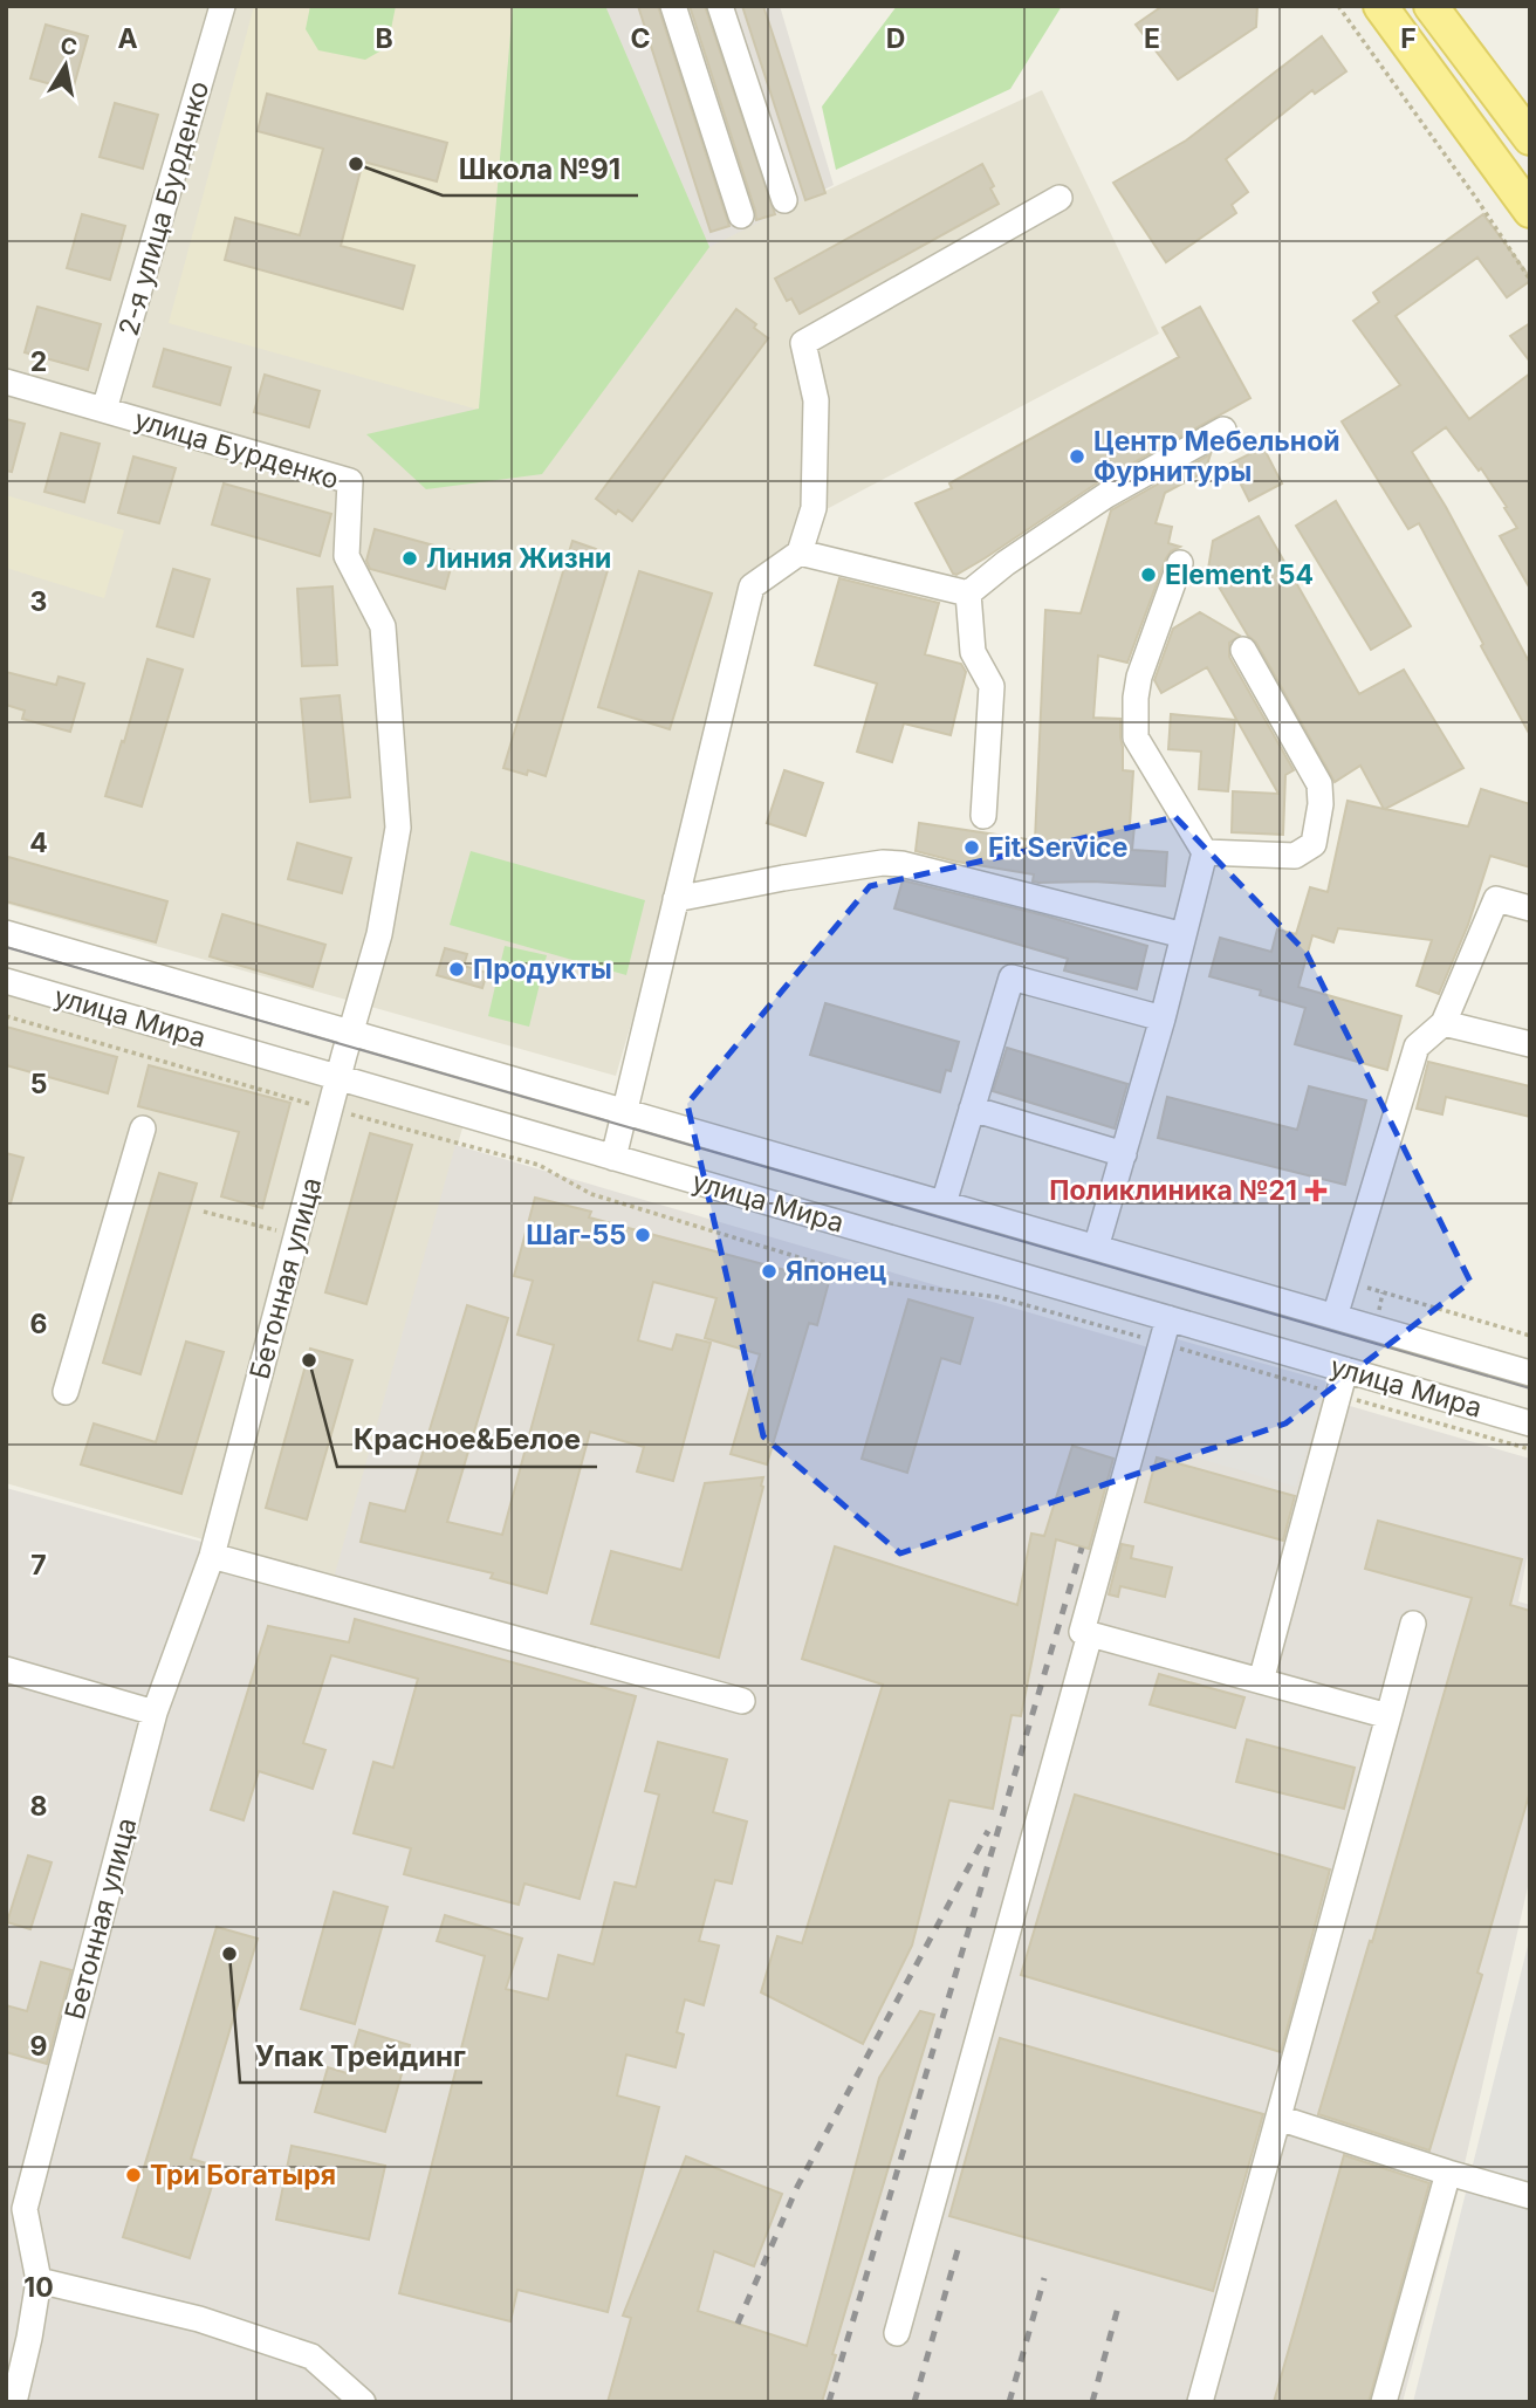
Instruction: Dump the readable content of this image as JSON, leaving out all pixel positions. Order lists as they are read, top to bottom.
{
  "streets": {
    "street": [
      "2-я улица Бурденко",
      "улица Бурденко",
      "улица Мира",
      "Бетонная улица"
    ]
  },
  "crossings": [
    ["2-я улица Бурденко", "улица Бурденко"],
    ["улица Бурденко", "улица Мира"],
    ["улица Бурденко", "Бетонная улица"],
    ["улица Мира", "Бетонная улица"]
  ],
  "places": {
    "other": [
      "Школа №91",
      "Центр Мебельной Фурнитуры",
      "Линия Жизни",
      "Element 54",
      "Fit Service",
      "Продукты",
      "Шаг-55",
      "Японец",
      "Красное&Белое",
      "Упак Трейдинг",
      "Три Богатыря"
    ],
    "health": ["Поликлиника №21"]
  },
  "north": "top",
  "grid": {
    "columns": [
      "A",
      "B",
      "C",
      "D",
      "E",
      "F"
    ],
    "rows": [
      "2",
      "3",
      "4",
      "5",
      "6",
      "7",
      "8",
      "9",
      "10"
    ]
  }
}
